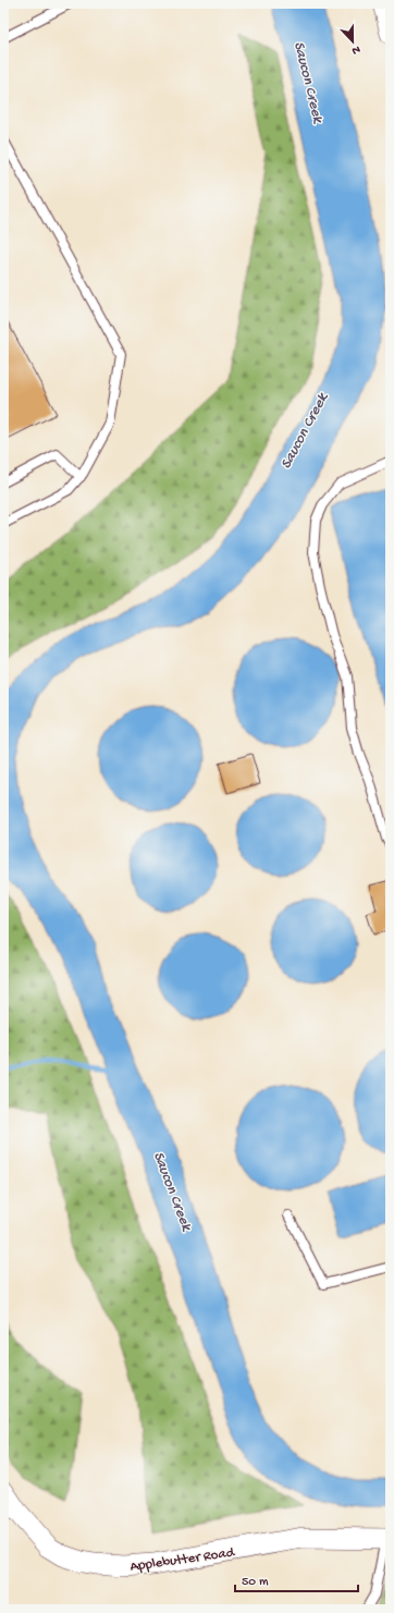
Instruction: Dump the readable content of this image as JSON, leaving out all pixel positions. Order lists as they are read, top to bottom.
{
  "streets": {
    "street": ["Applebutter Road"]
  },
  "water": ["Saucon Creek"],
  "scale_bar": "50 m",
  "north": "bottom"
}
